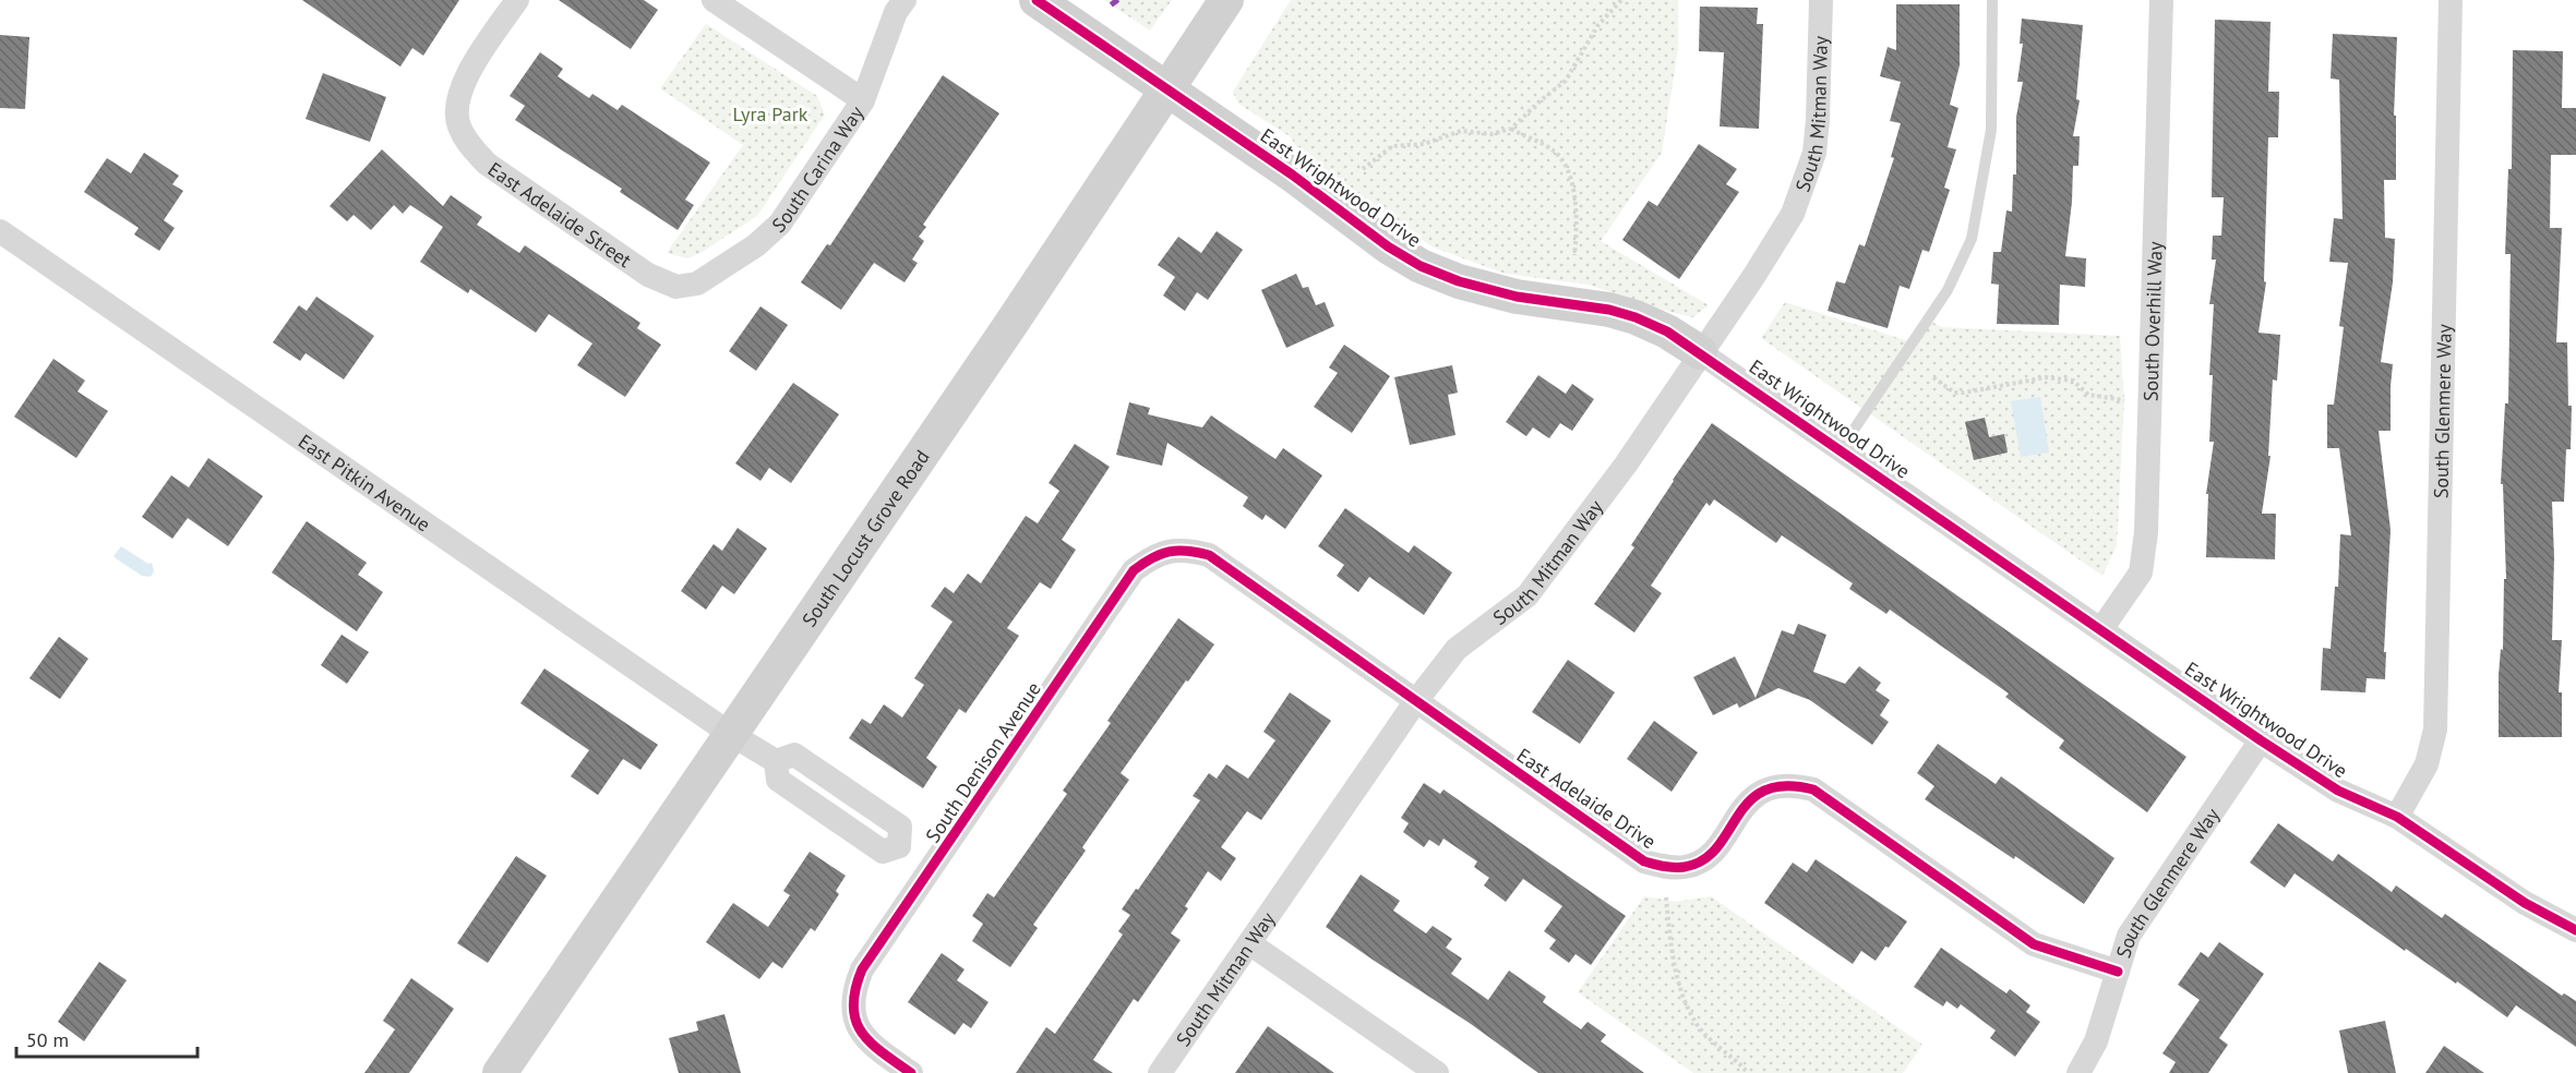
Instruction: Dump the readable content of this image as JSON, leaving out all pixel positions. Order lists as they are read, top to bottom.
{
  "streets": {
    "main road": ["East Wrightwood Drive", "South Locust Grove Road"],
    "street": [
      "South Mitman Way",
      "South Carina Way",
      "East Adelaide Street",
      "South Overhill Way",
      "South Glenmere Way",
      "East Pitkin Avenue",
      "South Denison Avenue",
      "East Adelaide Drive"
    ]
  },
  "crossings": [
    ["South Mitman Way", "East Wrightwood Drive"],
    ["South Mitman Way", "East Adelaide Drive"],
    ["South Carina Way", "East Adelaide Street"],
    ["East Wrightwood Drive", "South Overhill Way"],
    ["East Wrightwood Drive", "South Glenmere Way"],
    ["East Wrightwood Drive", "South Locust Grove Road"],
    ["South Glenmere Way", "East Adelaide Drive"],
    ["East Pitkin Avenue", "South Locust Grove Road"],
    ["East Pitkin Avenue", "South Denison Avenue"],
    ["South Denison Avenue", "East Adelaide Drive"]
  ],
  "parks": ["Lyra Park"],
  "scale_bar": "50 m"
}
